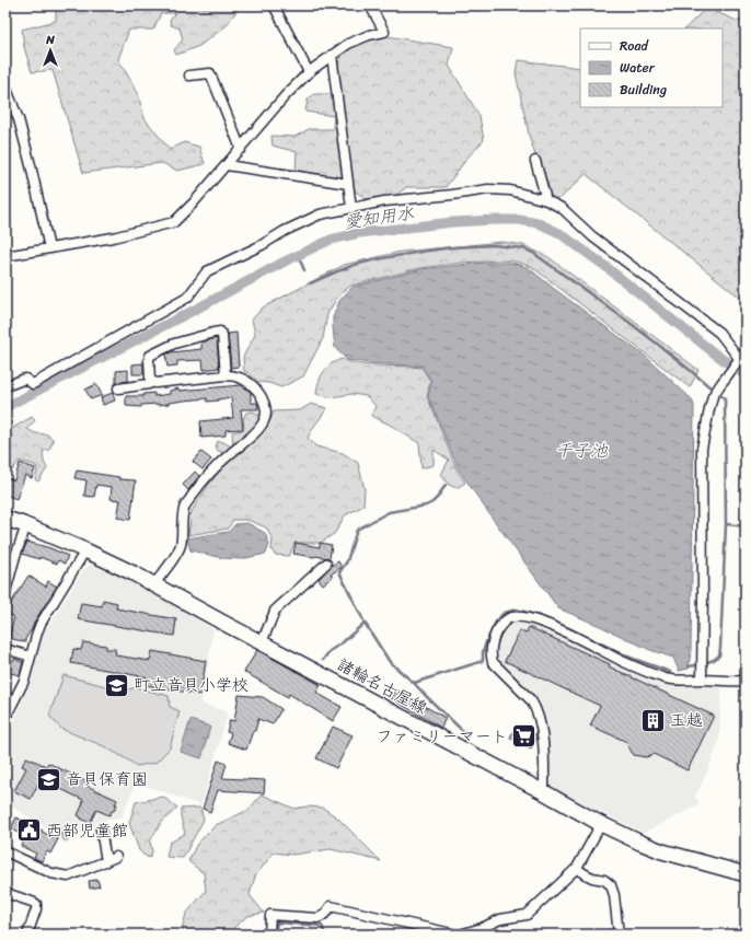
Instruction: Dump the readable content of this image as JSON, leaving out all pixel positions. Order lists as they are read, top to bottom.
{
  "streets": {
    "main road": ["諸輪名古屋線"]
  },
  "water": ["愛知用水", "千子池"],
  "places": {
    "school or university": ["町立音貝小学校", "音貝保育園"],
    "building": ["玉越"],
    "supermarket": ["ファミリーマート"],
    "public building": ["西部児童館"]
  },
  "legend": ["Road", "Water", "Building"],
  "north": "top"
}
